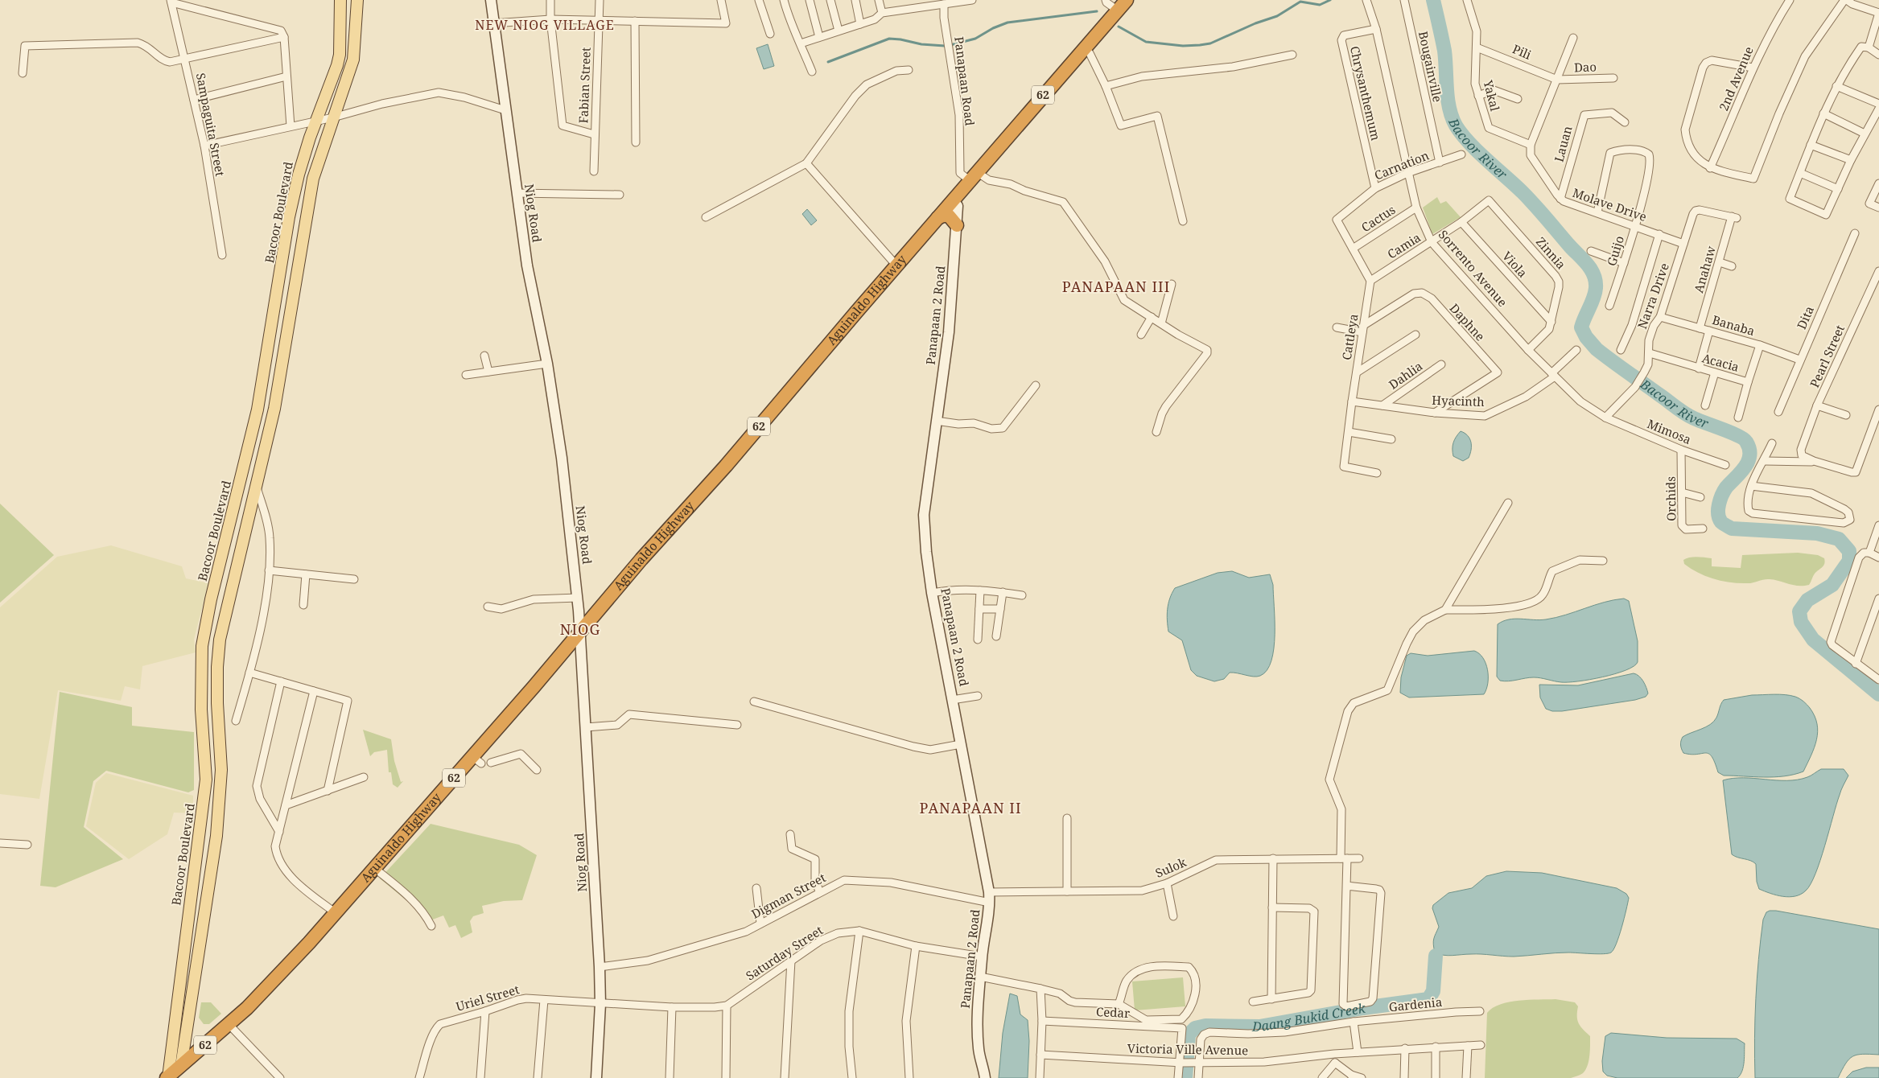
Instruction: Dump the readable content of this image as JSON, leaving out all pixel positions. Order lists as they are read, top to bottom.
{
  "streets": {
    "highway": ["62", "Aguinaldo Highway"],
    "main road": ["Bacoor Boulevard"],
    "street": [
      "Pili",
      "Bougainville",
      "Dao",
      "2nd Avenue",
      "Panapaan Road",
      "Fabian Street",
      "Chrysanthemum",
      "Yakal",
      "Sampaguita Street",
      "Lauan",
      "Carnation",
      "Molave Drive",
      "Niog Road",
      "Cactus",
      "Camia",
      "Guijo",
      "Zinnia",
      "Viola",
      "Sorrento Avenue",
      "Anahaw",
      "Narra Drive",
      "Panapaan 2 Road",
      "Dita",
      "Daphne",
      "Banaba",
      "Cattleya",
      "Pearl Street",
      "Acacia",
      "Dahlia",
      "Hyacinth",
      "Mimosa",
      "Orchids",
      "Sulok",
      "Digman Street",
      "Saturday Street",
      "Uriel Street",
      "Gardenia",
      "Cedar",
      "Victoria Ville Avenue"
    ]
  },
  "crossings": [
    ["Pili", "Dao"],
    ["Pili", "Yakal"],
    ["Bougainville", "Carnation"],
    ["Panapaan Road", "Aguinaldo Highway"],
    ["Chrysanthemum", "Carnation"],
    ["Chrysanthemum", "Sorrento Avenue"],
    ["Yakal", "Molave Drive"],
    ["Lauan", "Molave Drive"],
    ["Carnation", "Cactus"],
    ["Carnation", "Sorrento Avenue"],
    ["Molave Drive", "Guijo"],
    ["Molave Drive", "Narra Drive"],
    ["Bacoor Boulevard", "Aguinaldo Highway"],
    ["Niog Road", "Aguinaldo Highway"],
    ["Niog Road", "Digman Street"],
    ["Niog Road", "Uriel Street"],
    ["Cactus", "Sorrento Avenue"],
    ["Camia", "Zinnia"],
    ["Camia", "Viola"],
    ["Camia", "Sorrento Avenue"],
    ["Camia", "Cattleya"],
    ["Zinnia", "Viola"],
    ["Zinnia", "Sorrento Avenue"],
    ["Sorrento Avenue", "Narra Drive"],
    ["Sorrento Avenue", "Hyacinth"],
    ["Sorrento Avenue", "Mimosa"],
    ["Anahaw", "Narra Drive"],
    ["Anahaw", "Banaba"],
    ["Narra Drive", "Banaba"],
    ["Narra Drive", "Acacia"],
    ["Narra Drive", "Mimosa"],
    ["Aguinaldo Highway", "Panapaan 2 Road"],
    ["Panapaan 2 Road", "Sulok"],
    ["Panapaan 2 Road", "Digman Street"],
    ["Panapaan 2 Road", "Saturday Street"],
    ["Dita", "Banaba"],
    ["Daphne", "Cattleya"],
    ["Daphne", "Hyacinth"],
    ["Banaba", "Acacia"],
    ["Cattleya", "Hyacinth"],
    ["Dahlia", "Hyacinth"],
    ["Mimosa", "Orchids"],
    ["Sulok", "Digman Street"],
    ["Gardenia", "Victoria Ville Avenue"],
    ["Cedar", "Victoria Ville Avenue"]
  ],
  "districts": [
    "NEW NIOG VILLAGE",
    "PANAPAAN III",
    "NIOG",
    "PANAPAAN II"
  ],
  "water": ["Bacoor River", "Daang Bukid Creek"]
}
